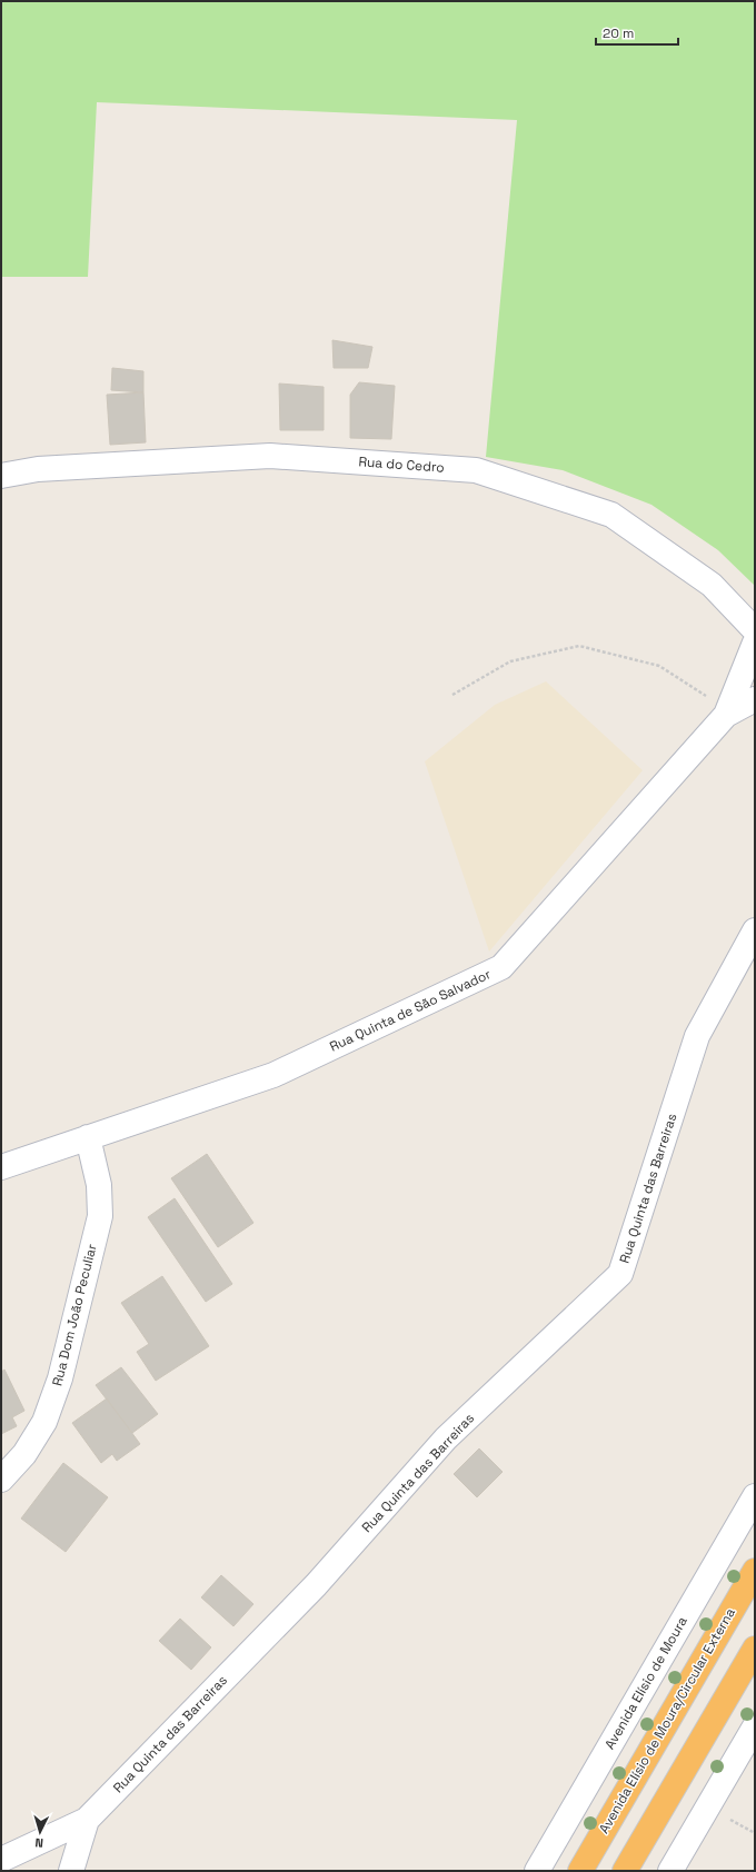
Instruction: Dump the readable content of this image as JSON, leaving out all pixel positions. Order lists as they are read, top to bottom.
{
  "streets": {
    "highway": ["Avenida Elísio de Moura/Circular Externa"],
    "street": [
      "Rua do Cedro",
      "Rua Quinta de São Salvador",
      "Rua Quinta das Barreiras",
      "Rua Dom João Peculiar",
      "Avenida Elísio de Moura"
    ]
  },
  "crossings": [
    ["Rua Quinta de São Salvador", "Rua Dom João Peculiar"]
  ],
  "scale_bar": "20 m",
  "north": "bottom"
}
